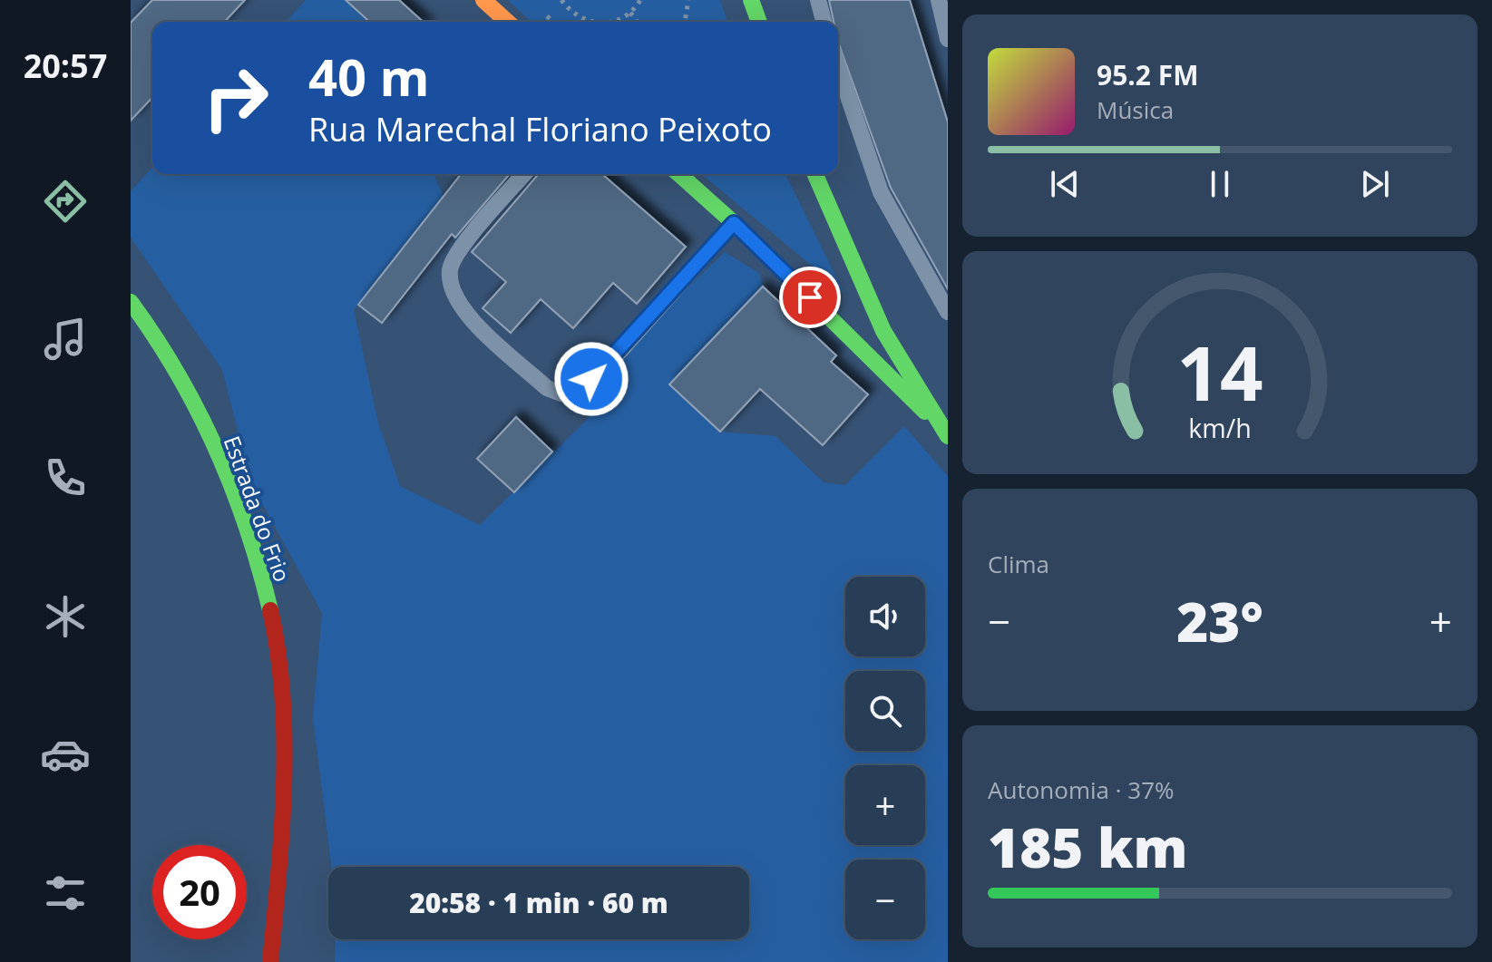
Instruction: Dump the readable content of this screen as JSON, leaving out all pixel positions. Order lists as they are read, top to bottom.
{
  "streets": {
    "main road": ["Estrada do Frio"]
  },
  "page": {
    "tabs": "20:57",
    "turn": ["40 m", "Rua Marechal Floriano Peixoto"],
    "song": ["95.2 FM", "Música"],
    "tile": [
      "Clima",
      ["Autonomia · 37%", "185 km"]
    ],
    "map_buttons": ["+", "−"],
    "heat": ["−", "23°", "+"],
    "limit": "20",
    "trip": "20:58 · 1 min · 60 m",
    "gauge": ["14", "km/h"]
  }
}
